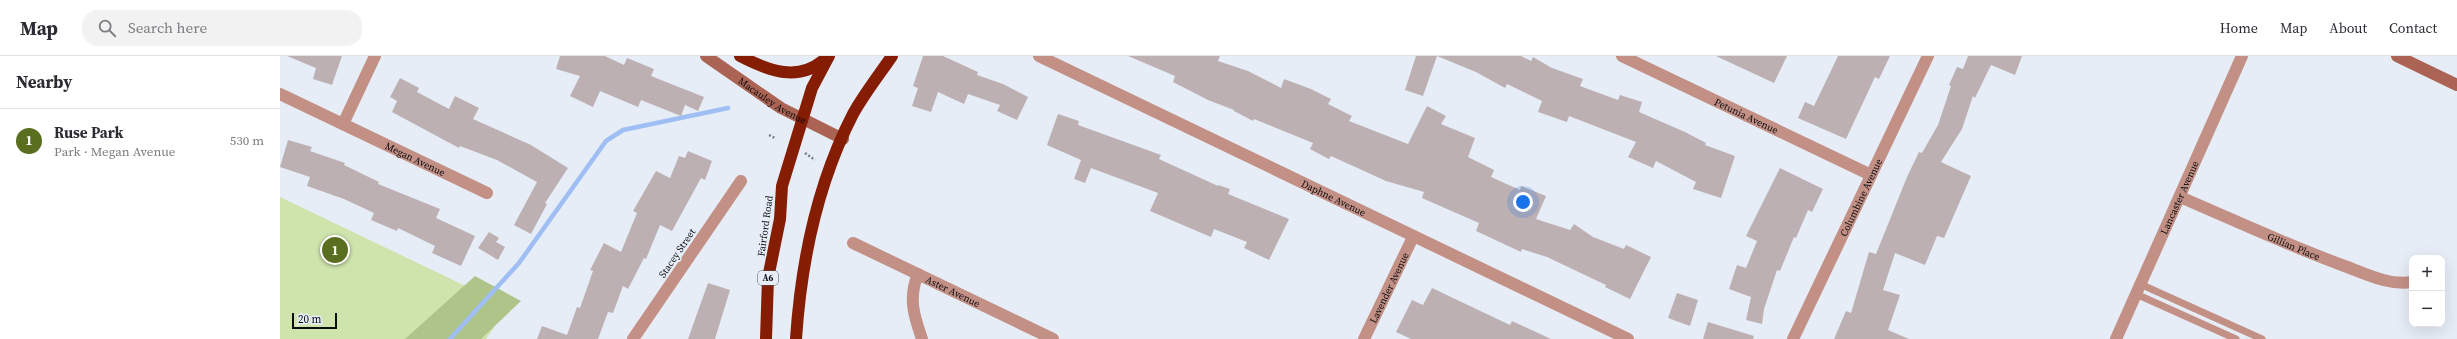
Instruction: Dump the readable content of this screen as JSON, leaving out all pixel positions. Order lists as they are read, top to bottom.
{
  "streets": {
    "highway": ["Fairford Road", "A6"],
    "main road": ["Macauley Avenue"],
    "street": [
      "Petunia Avenue",
      "Megan Avenue",
      "Columbine Avenue",
      "Daphne Avenue",
      "Lancaster Avenue",
      "Gillian Place",
      "Stacey Street",
      "Lavender Avenue",
      "Aster Avenue"
    ]
  },
  "crossings": [
    ["Macauley Avenue", "Fairford Road"],
    ["Macauley Avenue", "A6"],
    ["Petunia Avenue", "Columbine Avenue"],
    ["Daphne Avenue", "Lavender Avenue"],
    ["Lancaster Avenue", "Gillian Place"],
    ["Fairford Road", "A6"]
  ],
  "scale_bar": "20 m",
  "page": {
    "header": "Map",
    "search": "Search here",
    "nav": [
      "Home",
      "Map",
      "About",
      "Contact"
    ],
    "heading": "Nearby",
    "list": [
      {
        "mark": "1",
        "name": "Ruse Park",
        "note": "Park · Megan Avenue",
        "value": "530 m"
      }
    ],
    "pins": "1",
    "map_buttons": ["+", "−"],
    "scale": "20 m"
  }
}
